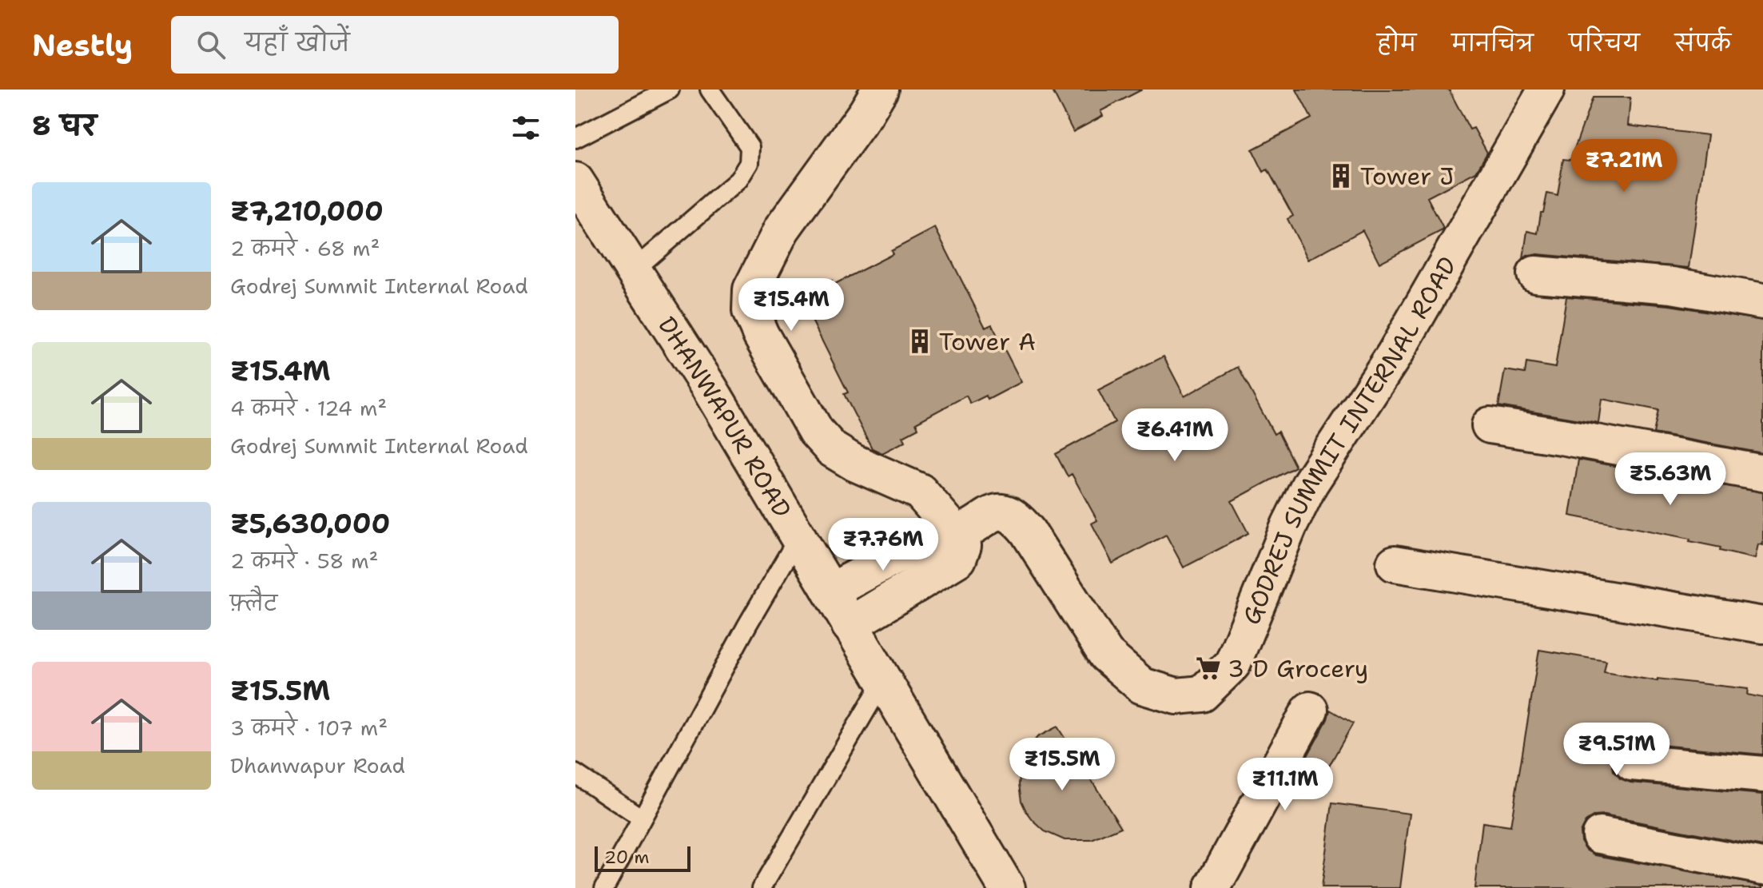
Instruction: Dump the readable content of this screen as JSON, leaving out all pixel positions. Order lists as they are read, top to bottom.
{
  "streets": {
    "street": ["DHANWAPUR ROAD", "GODREJ SUMMIT INTERNAL ROAD"]
  },
  "crossings": [
    ["DHANWAPUR ROAD", "GODREJ SUMMIT INTERNAL ROAD"]
  ],
  "places": {
    "building": ["Tower J", "Tower A"],
    "supermarket": ["3 D Grocery"]
  },
  "scale_bar": "20 m",
  "page": {
    "header": "Nestly",
    "search": "यहाँ खोजें",
    "nav": [
      "होम",
      "मानचित्र",
      "परिचय",
      "संपर्क"
    ],
    "heading": "8 घर",
    "price": [
      "₹7.21M",
      "₹15.4M",
      "₹6.41M",
      "₹5.63M",
      "₹7.76M",
      "₹9.51M",
      "₹15.5M",
      "₹11.1M"
    ],
    "list": [
      {
        "name": "₹7,210,000",
        "note": "2 कमरे · 68 m² · Godrej Summit Internal Road"
      },
      {
        "name": "₹15.4M",
        "note": "4 कमरे · 124 m² · Godrej Summit Internal Road"
      },
      {
        "name": "₹5,630,000",
        "note": "2 कमरे · 58 m² · फ़्लैट"
      },
      {
        "name": "₹15.5M",
        "note": "3 कमरे · 107 m² · Dhanwapur Road"
      }
    ],
    "scale": "20 m"
  }
}
